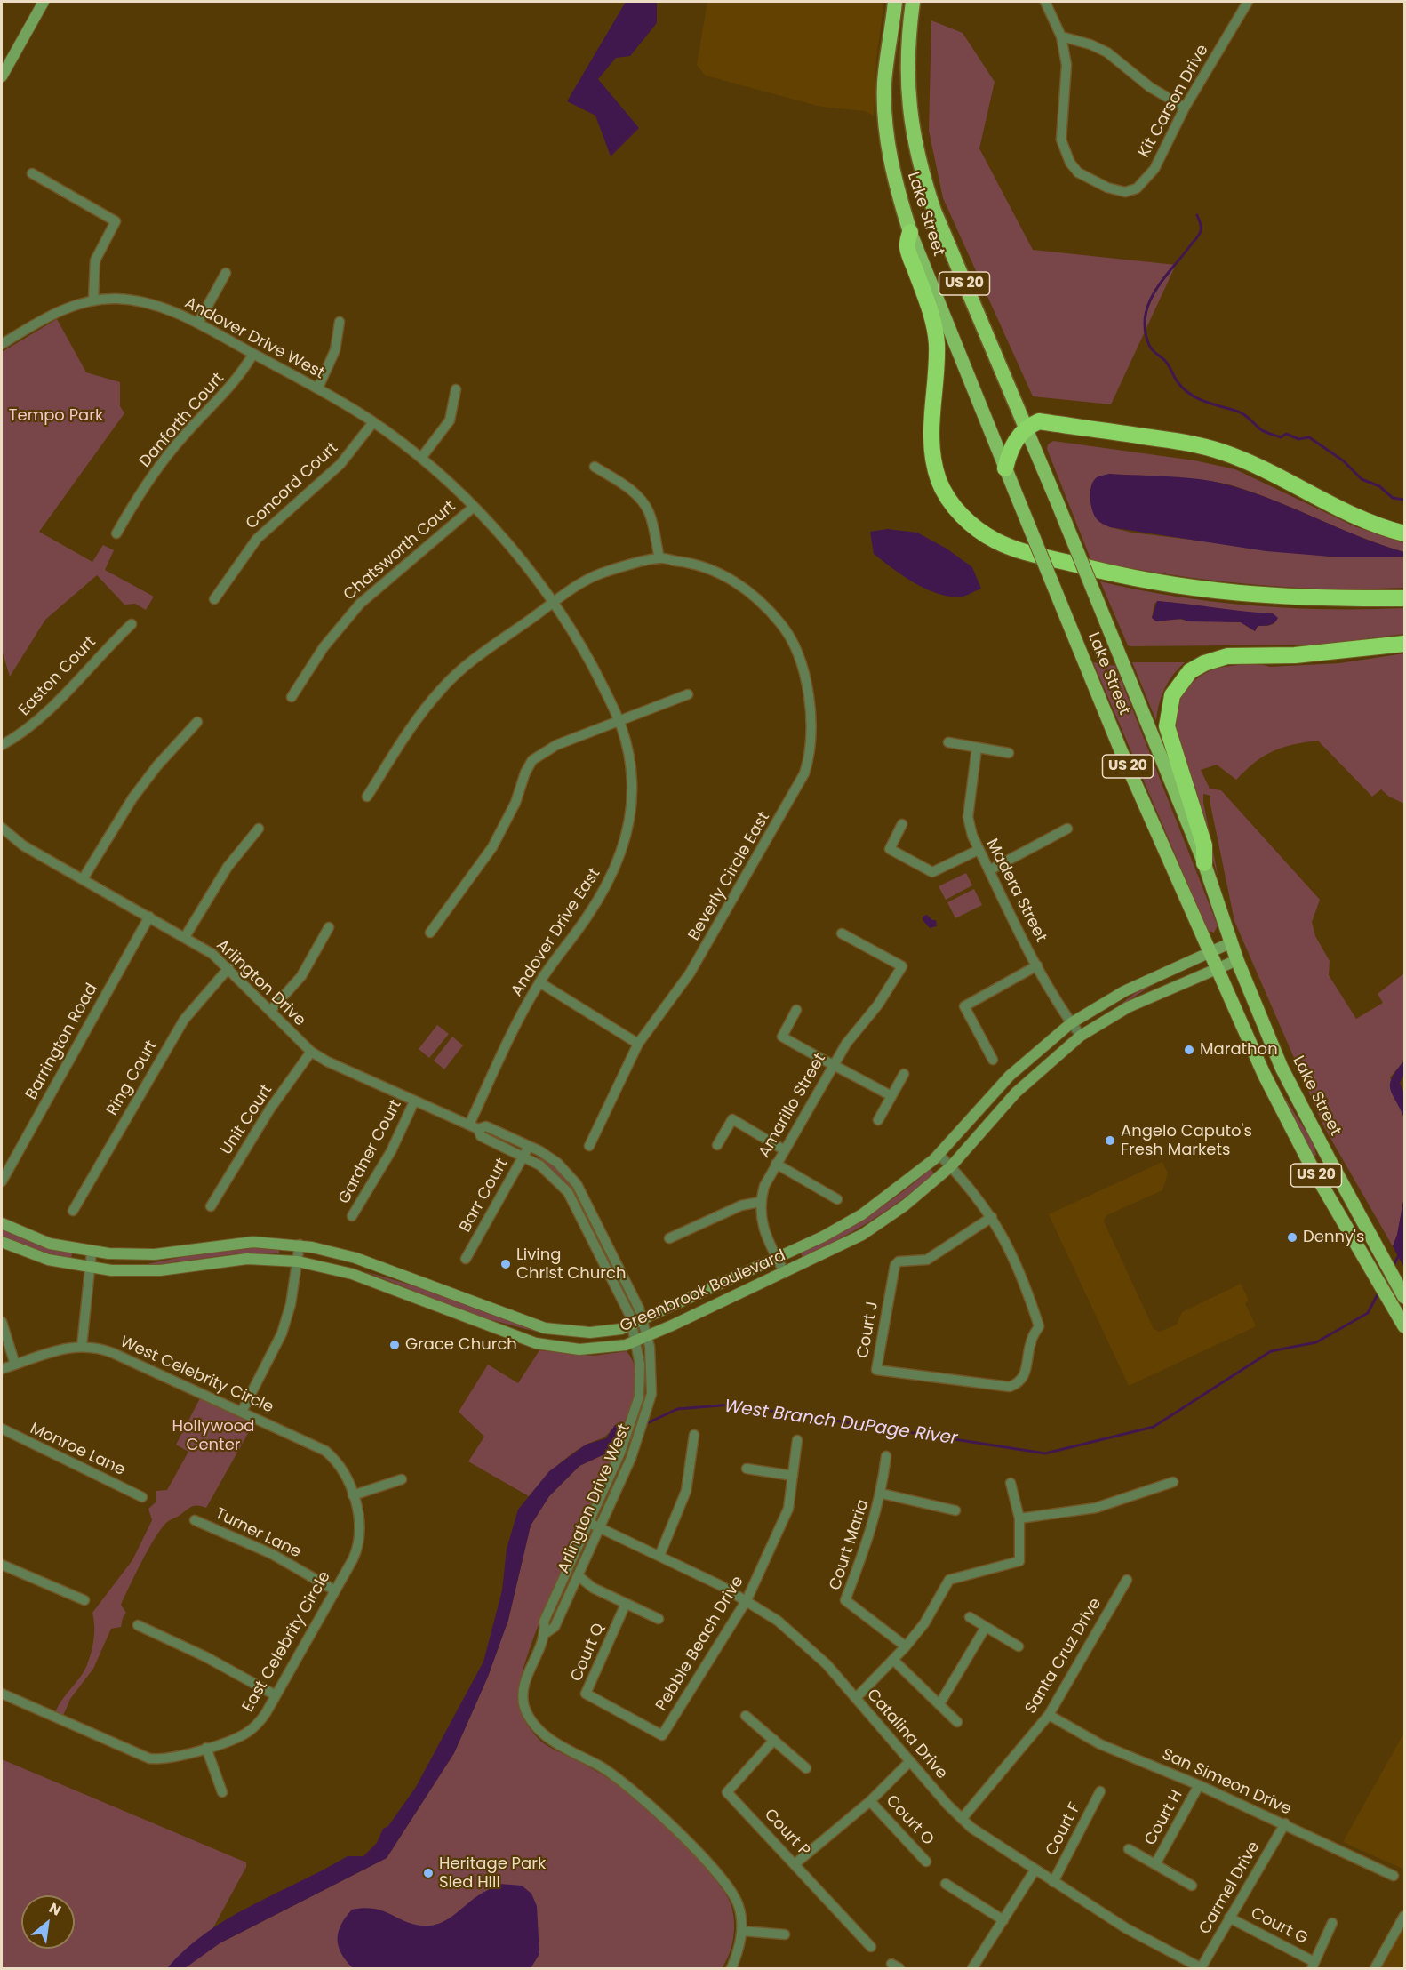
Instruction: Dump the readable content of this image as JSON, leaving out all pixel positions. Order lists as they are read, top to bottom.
{
  "streets": {
    "highway": ["Lake Street", "US 20"],
    "main road": ["Greenbrook Boulevard"],
    "street": [
      "Kit Carson Drive",
      "Andover Drive West",
      "Danforth Court",
      "Concord Court",
      "Chatsworth Court",
      "Easton Court",
      "Beverly Circle East",
      "Madera Street",
      "Andover Drive East",
      "Arlington Drive",
      "Barrington Road",
      "Ring Court",
      "Amarillo Street",
      "Unit Court",
      "Gardner Court",
      "Barr Court",
      "Court J",
      "West Celebrity Circle",
      "Monroe Lane",
      "Arlington Drive West",
      "Turner Lane",
      "Court Maria",
      "East Celebrity Circle",
      "Pebble Beach Drive",
      "Court Q",
      "Santa Cruz Drive",
      "Catalina Drive",
      "San Simeon Drive",
      "Court H",
      "Court O",
      "Court F",
      "Court P",
      "Carmel Drive",
      "Court G"
    ]
  },
  "crossings": [
    ["Lake Street", "Greenbrook Boulevard"],
    ["Andover Drive West", "Danforth Court"],
    ["Andover Drive West", "Concord Court"],
    ["Andover Drive West", "Chatsworth Court"],
    ["Andover Drive West", "Andover Drive East"],
    ["Chatsworth Court", "Andover Drive East"],
    ["Madera Street", "Greenbrook Boulevard"],
    ["Andover Drive East", "Arlington Drive"],
    ["Arlington Drive", "Barrington Road"],
    ["Arlington Drive", "Ring Court"],
    ["Arlington Drive", "Unit Court"],
    ["Arlington Drive", "Gardner Court"],
    ["Arlington Drive", "Barr Court"],
    ["Arlington Drive", "Greenbrook Boulevard"],
    ["Arlington Drive", "Arlington Drive West"],
    ["Amarillo Street", "Greenbrook Boulevard"],
    ["Greenbrook Boulevard", "Arlington Drive West"],
    ["West Celebrity Circle", "East Celebrity Circle"],
    ["Arlington Drive West", "Catalina Drive"],
    ["Turner Lane", "East Celebrity Circle"],
    ["Pebble Beach Drive", "Court Q"],
    ["Pebble Beach Drive", "Catalina Drive"],
    ["Santa Cruz Drive", "Catalina Drive"],
    ["Santa Cruz Drive", "San Simeon Drive"],
    ["Catalina Drive", "Court F"],
    ["Catalina Drive", "Carmel Drive"],
    ["San Simeon Drive", "Court H"],
    ["San Simeon Drive", "Carmel Drive"],
    ["Carmel Drive", "Court G"]
  ],
  "water": ["West Branch DuPage River"],
  "parks": ["Tempo Park", "Hollywood Center"],
  "places": [
    "Marathon",
    "Angelo Caputo's Fresh Markets",
    "Denny's",
    "Living Christ Church",
    "Grace Church",
    "Heritage Park Sled Hill"
  ],
  "north": "top right"
}
